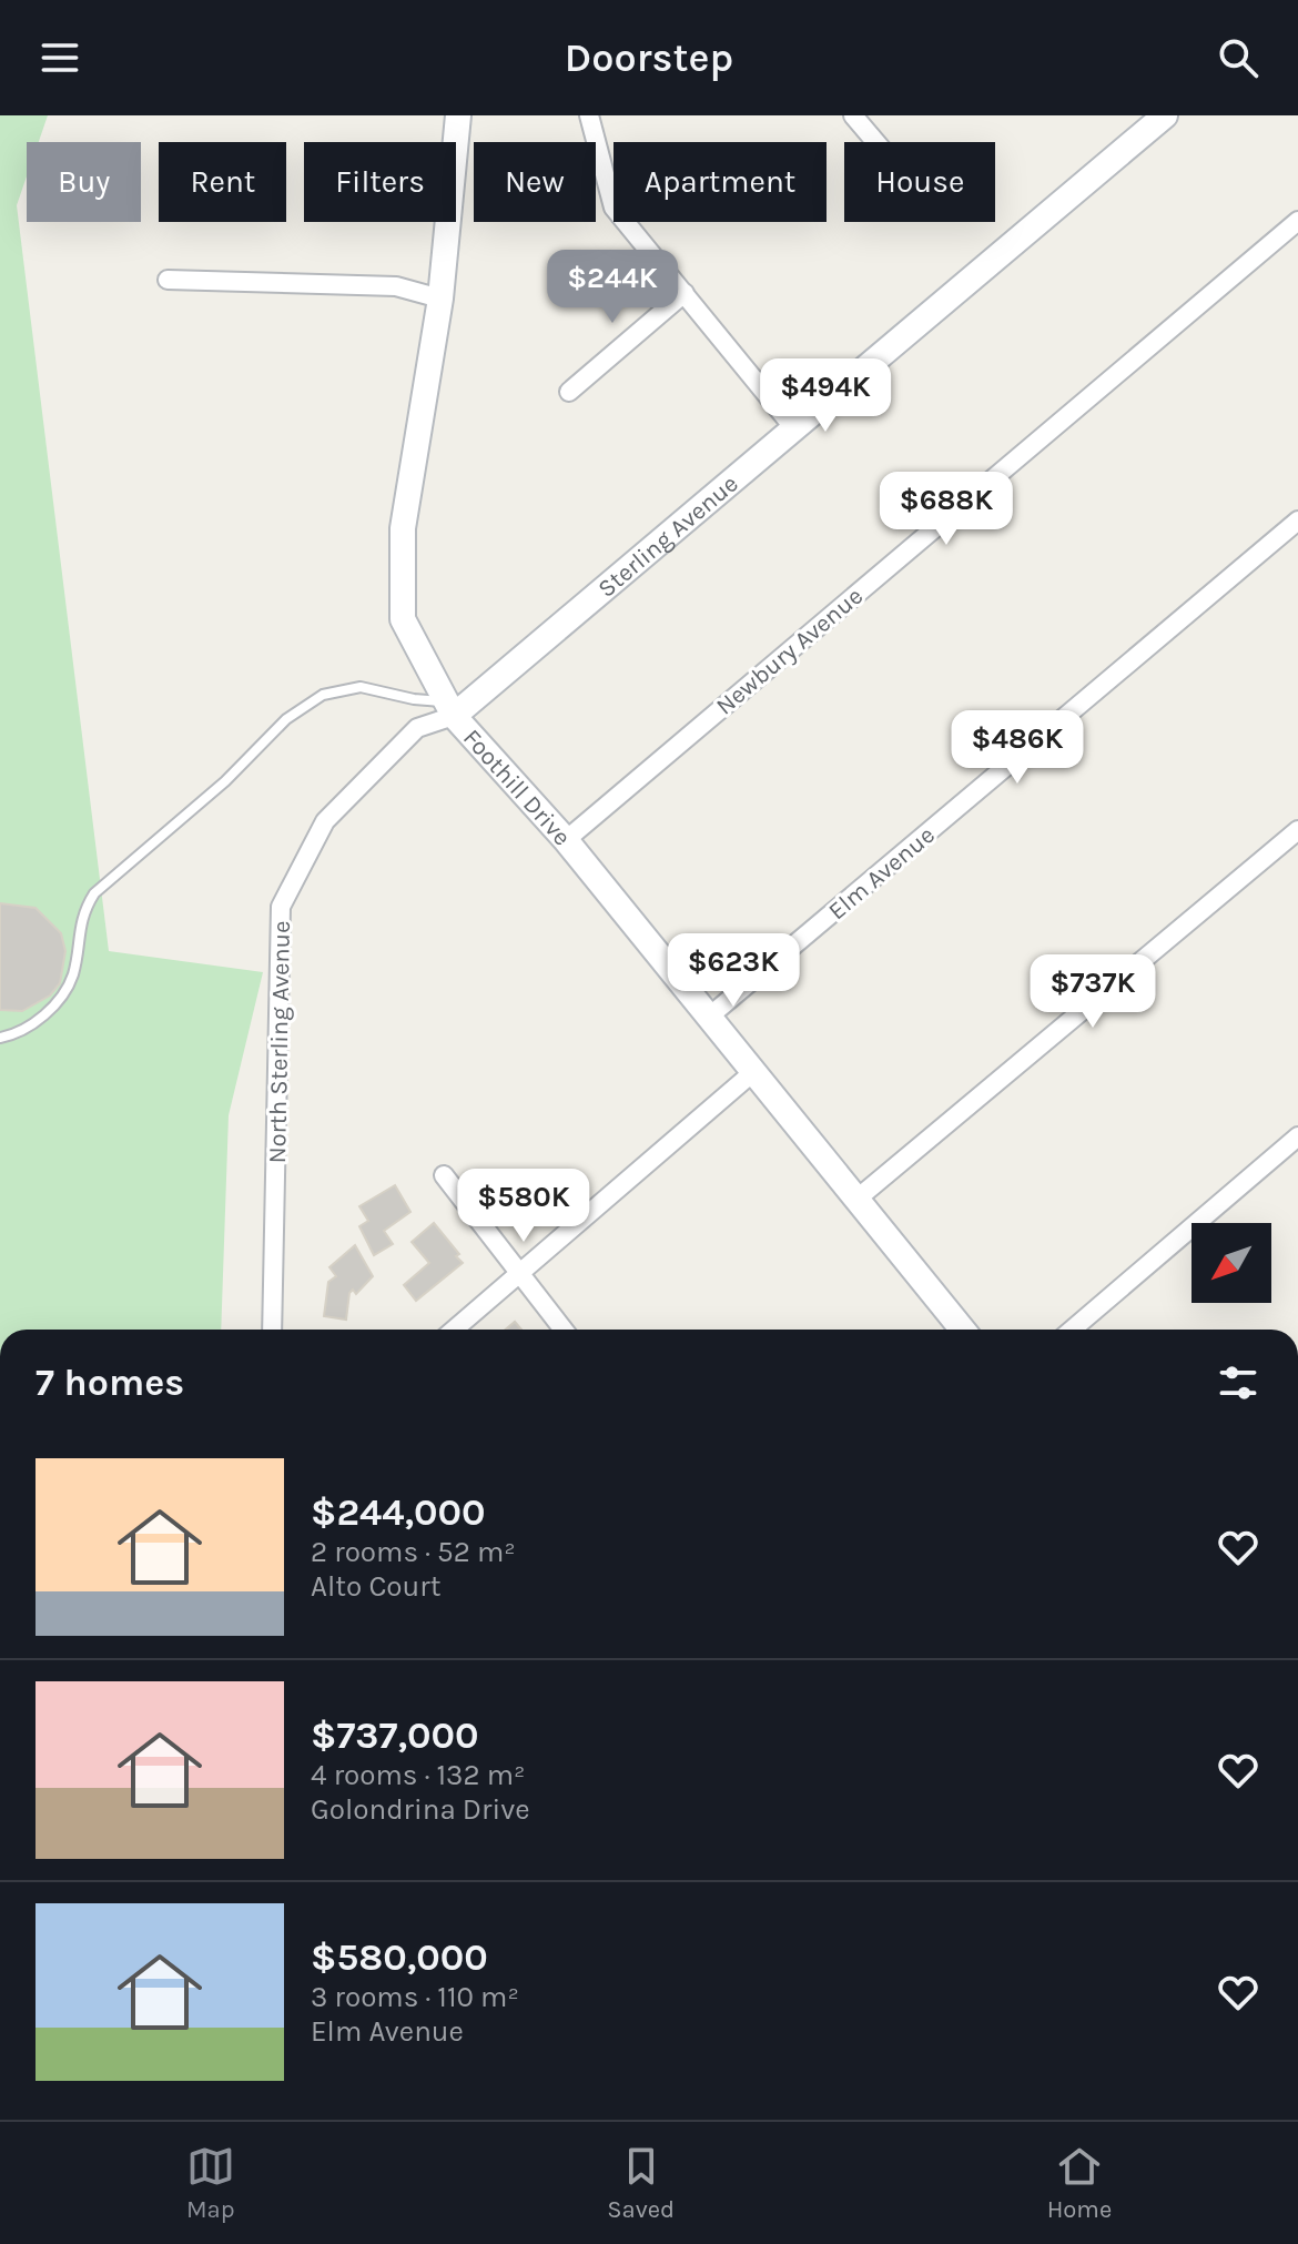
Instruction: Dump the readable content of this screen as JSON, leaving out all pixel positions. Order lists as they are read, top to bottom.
{
  "streets": {
    "street": [
      "Sterling Avenue",
      "Newbury Avenue",
      "Foothill Drive",
      "Elm Avenue",
      "North Sterling Avenue"
    ]
  },
  "crossings": [
    ["Sterling Avenue", "Foothill Drive"],
    ["Sterling Avenue", "North Sterling Avenue"],
    ["Newbury Avenue", "Foothill Drive"],
    ["Foothill Drive", "Elm Avenue"],
    ["Foothill Drive", "North Sterling Avenue"]
  ],
  "north": "bottom left",
  "page": {
    "header": "Doorstep",
    "chip": [
      "Buy",
      "Rent",
      "Filters",
      "New",
      "Apartment",
      "House"
    ],
    "price": [
      "$244K",
      "$494K",
      "$688K",
      "$486K",
      "$623K",
      "$737K",
      "$580K"
    ],
    "heading": "7 homes",
    "list": [
      {
        "name": "$244,000",
        "note": "2 rooms · 52 m² · Alto Court"
      },
      {
        "name": "$737,000",
        "note": "4 rooms · 132 m² · Golondrina Drive"
      },
      {
        "name": "$580,000",
        "note": "3 rooms · 110 m² · Elm Avenue"
      }
    ],
    "tabs": ["Map", "Saved", "Home"]
  }
}
